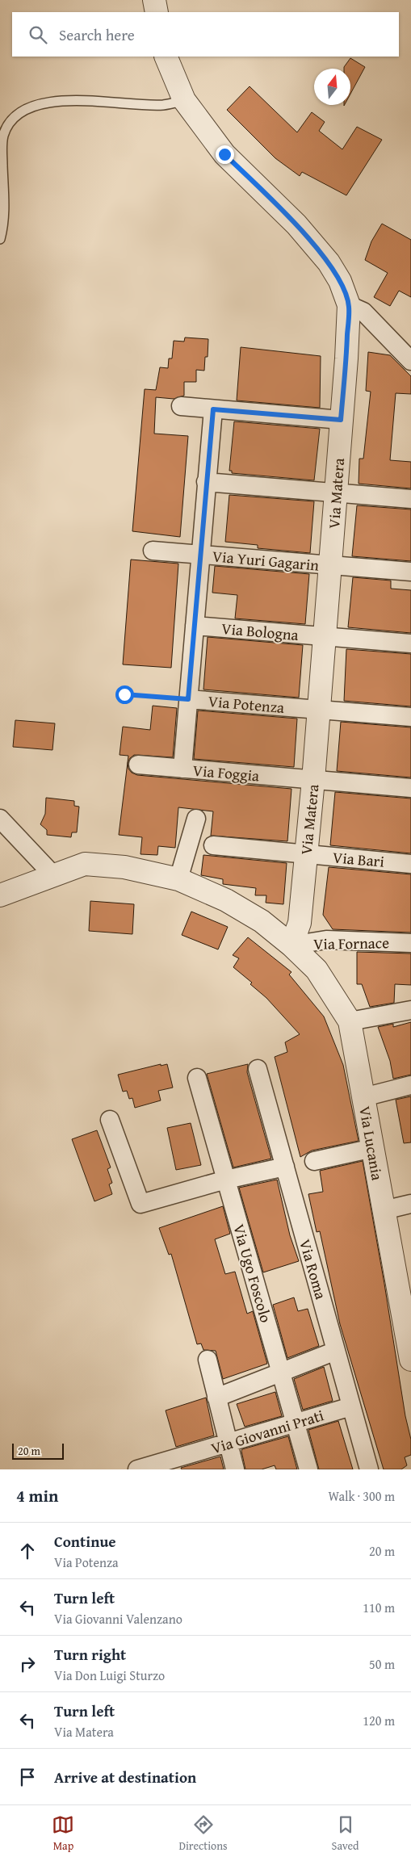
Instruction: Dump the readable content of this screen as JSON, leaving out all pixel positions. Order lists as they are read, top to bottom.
{
  "streets": {
    "street": [
      "Via Matera",
      "Via Yuri Gagarin",
      "Via Bologna",
      "Via Potenza",
      "Via Foggia",
      "Via Bari",
      "Via Fornace",
      "Via Lucania",
      "Via Roma",
      "Via Ugo Foscolo",
      "Via Giovanni Prati"
    ]
  },
  "crossings": [
    ["Via Matera", "Via Yuri Gagarin"],
    ["Via Matera", "Via Bologna"],
    ["Via Matera", "Via Potenza"],
    ["Via Matera", "Via Foggia"],
    ["Via Matera", "Via Bari"],
    ["Via Matera", "Via Fornace"],
    ["Via Matera", "Via Lucania"],
    ["Via Fornace", "Via Lucania"],
    ["Via Roma", "Via Giovanni Prati"],
    ["Via Ugo Foscolo", "Via Giovanni Prati"]
  ],
  "scale_bar": "20 m",
  "north": "top",
  "page": {
    "search": "Search here",
    "scale": "20 m",
    "heading": ["4 min", "Walk · 300 m"],
    "list": [
      ["Continue", "Via Potenza", "20 m"],
      ["Turn left", "Via Giovanni Valenzano", "110 m"],
      ["Turn right", "Via Don Luigi Sturzo", "50 m"],
      ["Turn left", "Via Matera", "120 m"],
      "Arrive at destination"
    ],
    "nav": ["Map", "Directions", "Saved"]
  }
}
